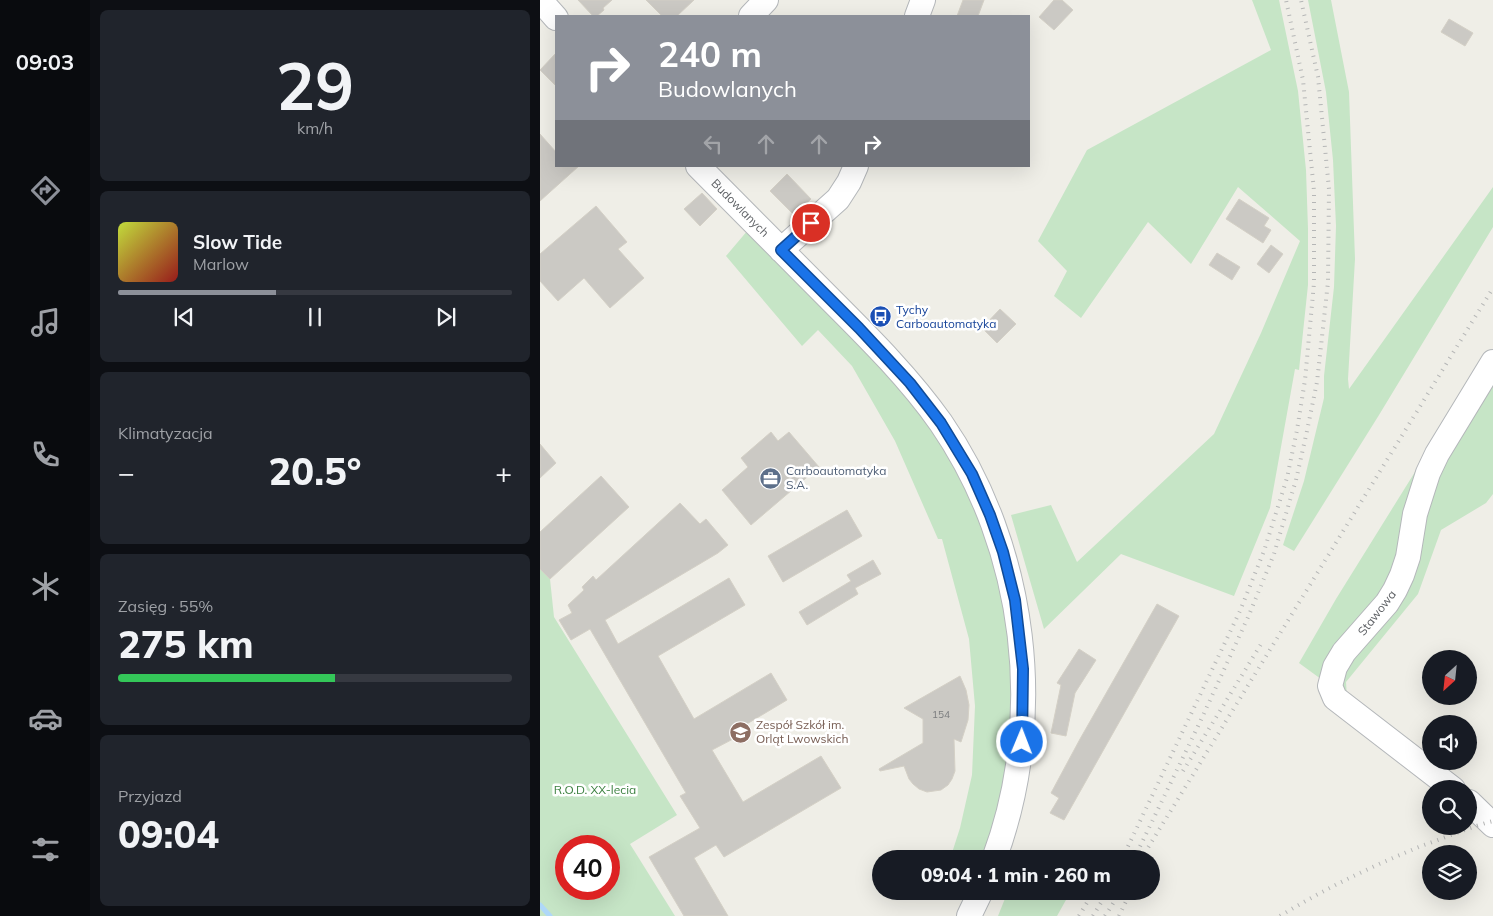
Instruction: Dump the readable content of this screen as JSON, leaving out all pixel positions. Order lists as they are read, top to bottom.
{
  "streets": {
    "street": ["Budowlanych", "Stawowa"]
  },
  "parks": ["R.O.D. XX-lecia"],
  "places": {
    "bus stop": ["Tychy Carboautomatyka"],
    "office": ["Carboautomatyka S.A."],
    "school or university": ["Zespół Szkół im. Orląt Lwowskich"]
  },
  "house_numbers": ["154"],
  "north": "bottom left",
  "page": {
    "tabs": "09:03",
    "tile": [
      ["29", "km/h"],
      "Klimatyzacja",
      ["Zasięg · 55%", "275 km"],
      ["Przyjazd", "09:04"]
    ],
    "turn": ["240 m", "Budowlanych"],
    "song": ["Slow Tide", "Marlow"],
    "heat": ["−", "20.5°", "+"],
    "limit": "40",
    "trip": "09:04 · 1 min · 260 m"
  }
}
